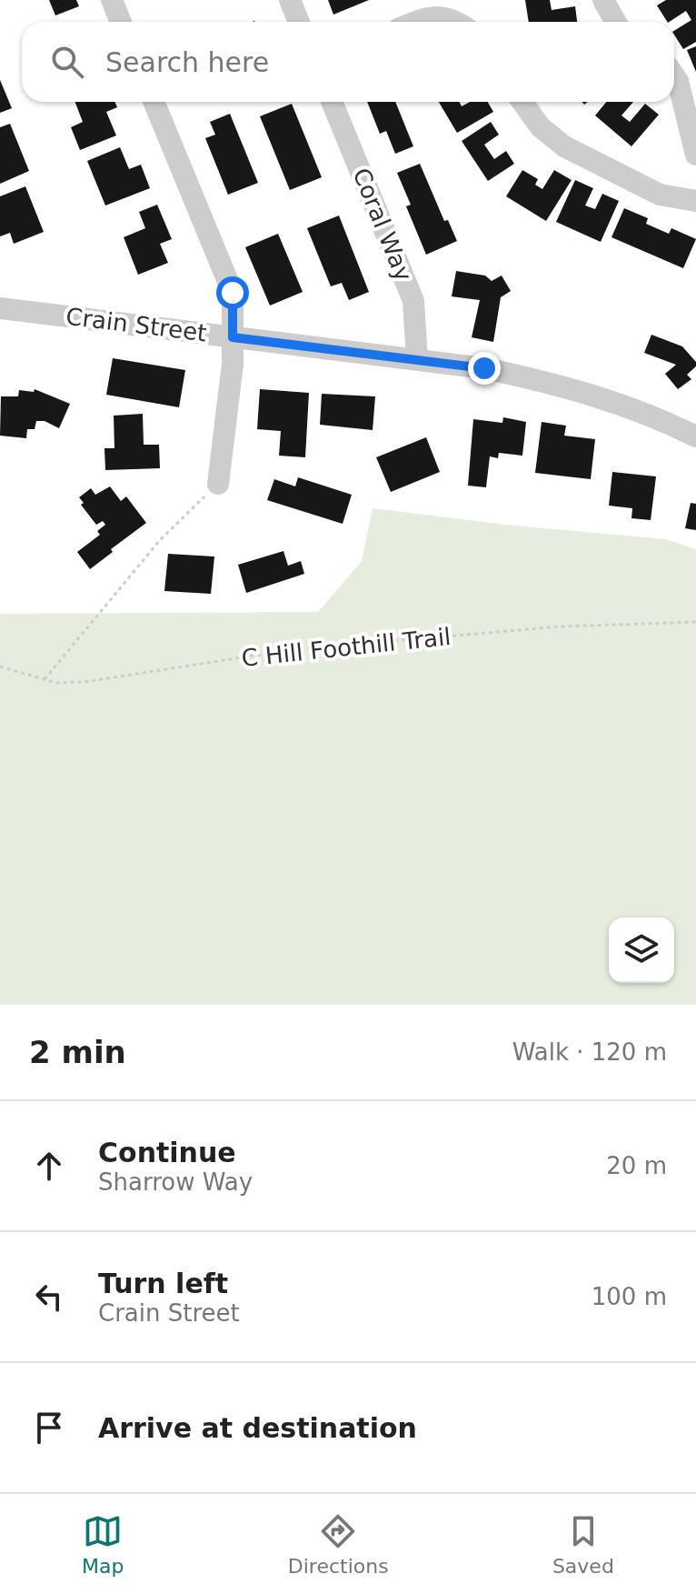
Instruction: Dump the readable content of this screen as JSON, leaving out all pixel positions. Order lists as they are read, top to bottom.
{
  "streets": {
    "street": ["Coral Way", "Crain Street"],
    "path": ["C Hill Foothill Trail"]
  },
  "crossings": [
    ["Coral Way", "Crain Street"]
  ],
  "page": {
    "search": "Search here",
    "heading": ["2 min", "Walk · 120 m"],
    "list": [
      ["Continue", "Sharrow Way", "20 m"],
      ["Turn left", "Crain Street", "100 m"],
      "Arrive at destination"
    ],
    "nav": ["Map", "Directions", "Saved"]
  }
}
